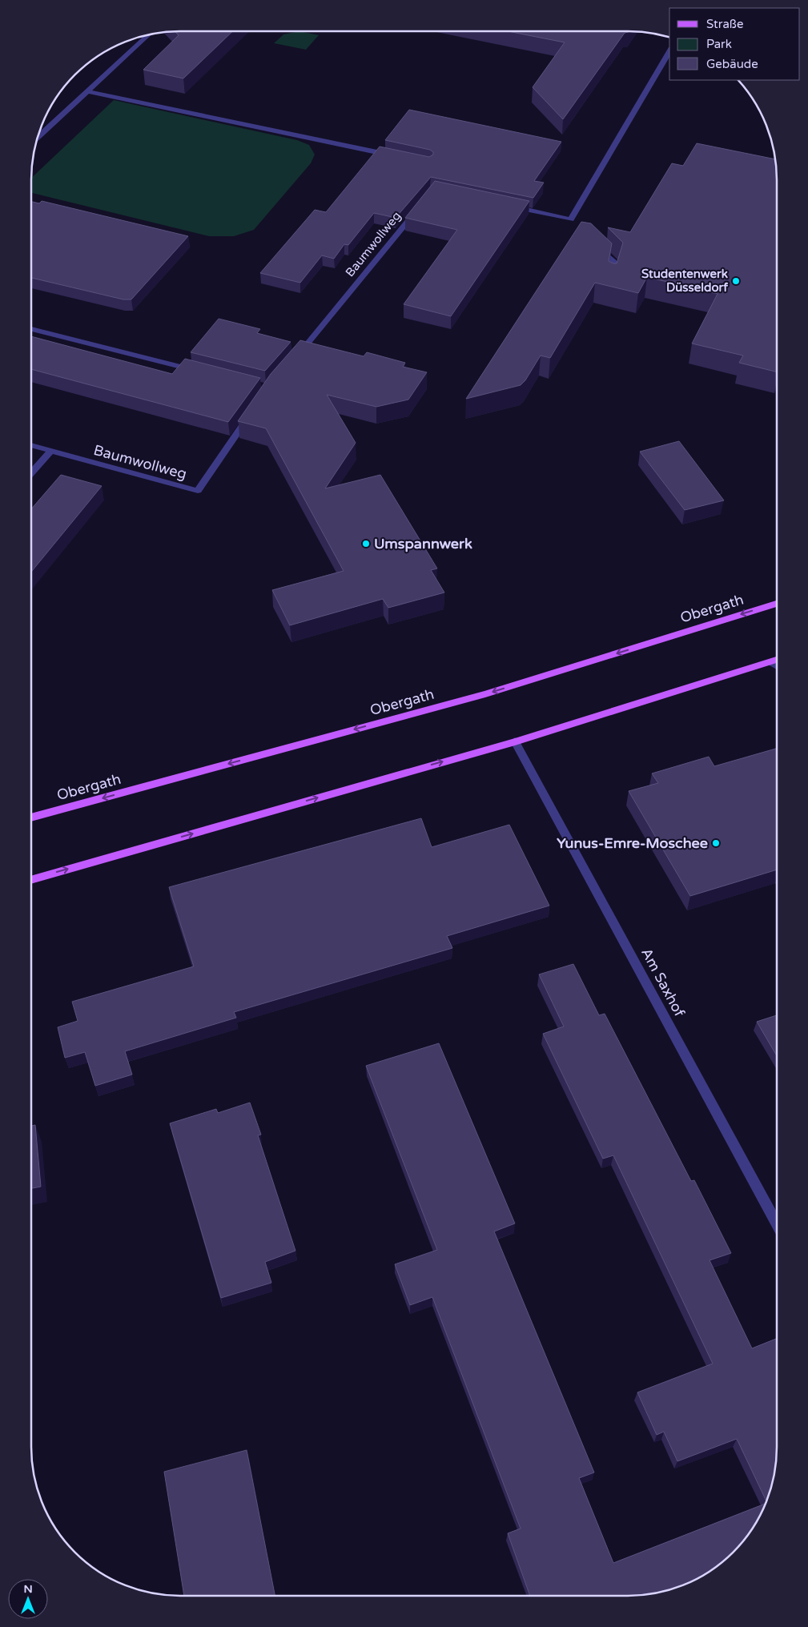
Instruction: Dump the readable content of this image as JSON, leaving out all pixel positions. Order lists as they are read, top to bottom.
{
  "streets": {
    "main road": ["Obergath"],
    "street": ["Baumwollweg", "Am Saxhof"]
  },
  "places": ["Studentenwerk Düsseldorf", "Umspannwerk", "Yunus-Emre-Moschee"],
  "legend": ["Straße", "Park", "Gebäude"],
  "north": "top"
}
